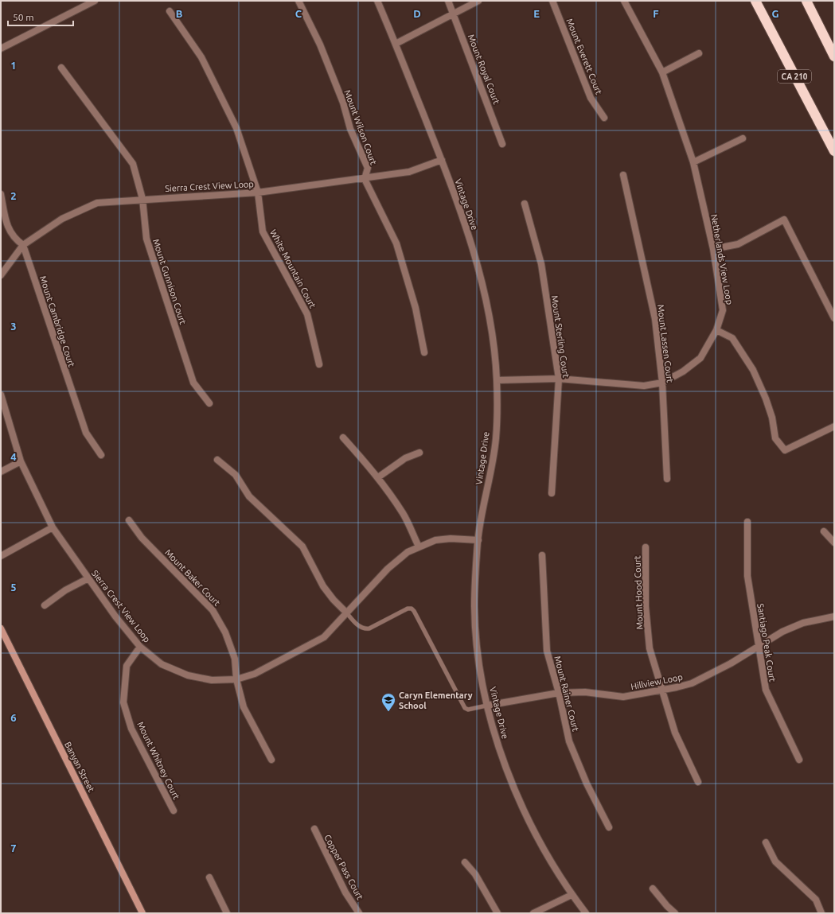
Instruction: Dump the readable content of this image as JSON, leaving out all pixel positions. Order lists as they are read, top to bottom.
{
  "streets": {
    "highway": ["CA 210"],
    "main road": ["Banyan Street"],
    "street": [
      "Mount Everett Court",
      "Mount Royal Court",
      "Mount Wilson Court",
      "Sierra Crest View Loop",
      "Vintage Drive",
      "Netherlands View Loop",
      "White Mountain Court",
      "Mount Gunnison Court",
      "Mount Cambridge Court",
      "Mount Sterling Court",
      "Mount Lassen Court",
      "Mount Baker Court",
      "Mount Hood Court",
      "Santiago Peak Court",
      "Hillview Loop",
      "Mount Rainer Court",
      "Mount Whitney Court",
      "Copper Pass Court"
    ]
  },
  "crossings": [
    ["Mount Wilson Court", "Sierra Crest View Loop"],
    ["Sierra Crest View Loop", "Vintage Drive"],
    ["Sierra Crest View Loop", "White Mountain Court"],
    ["Sierra Crest View Loop", "Mount Gunnison Court"],
    ["Sierra Crest View Loop", "Mount Cambridge Court"],
    ["Sierra Crest View Loop", "Mount Baker Court"],
    ["Sierra Crest View Loop", "Mount Whitney Court"],
    ["Vintage Drive", "Netherlands View Loop"],
    ["Vintage Drive", "Hillview Loop"],
    ["Netherlands View Loop", "Mount Sterling Court"],
    ["Netherlands View Loop", "Mount Lassen Court"],
    ["Mount Hood Court", "Hillview Loop"],
    ["Santiago Peak Court", "Hillview Loop"],
    ["Hillview Loop", "Mount Rainer Court"]
  ],
  "places": {
    "school or university": ["Caryn Elementary School"]
  },
  "scale_bar": "50 m",
  "grid": {
    "columns": [
      "B",
      "C",
      "D",
      "E",
      "F",
      "G"
    ],
    "rows": [
      "1",
      "2",
      "3",
      "4",
      "5",
      "6",
      "7"
    ]
  }
}
